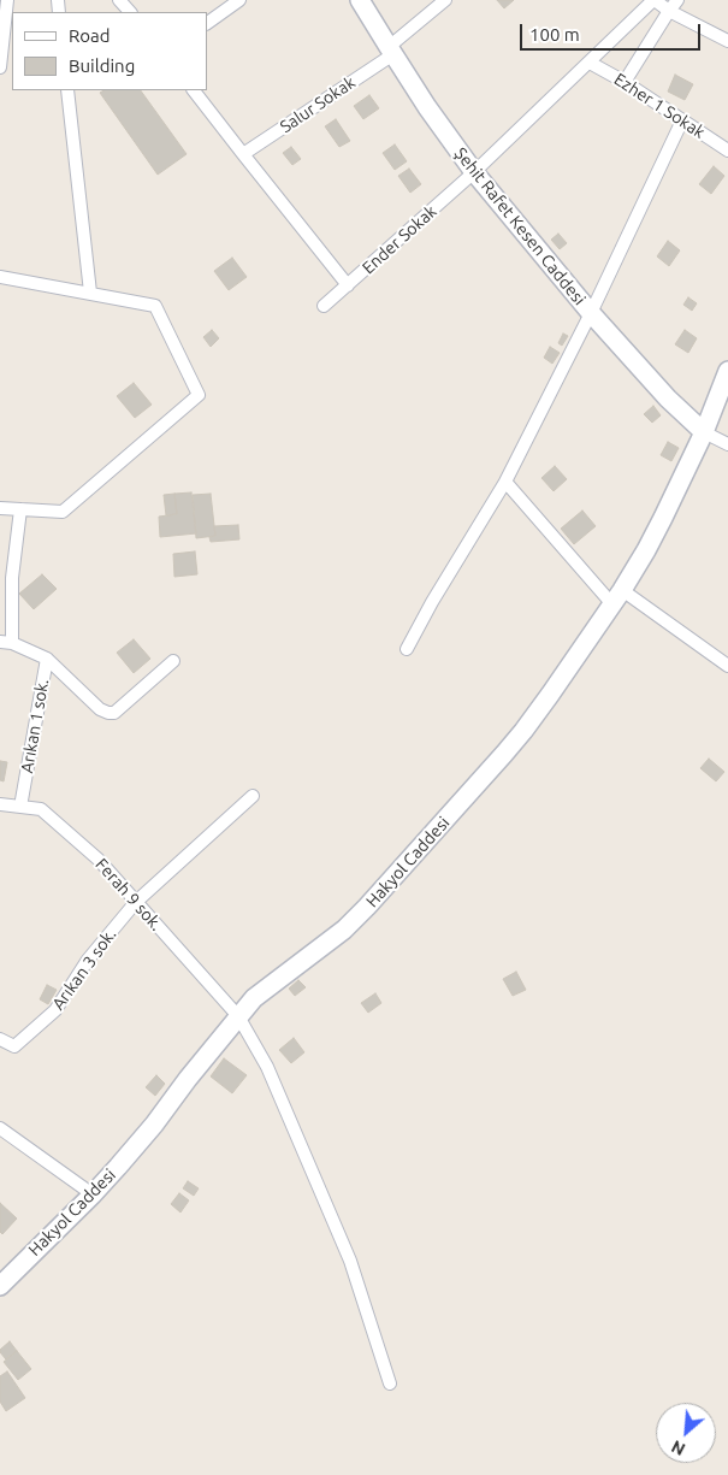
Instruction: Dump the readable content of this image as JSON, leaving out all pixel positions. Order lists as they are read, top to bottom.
{
  "streets": {
    "street": [
      "Salur Sokak",
      "Ezher 1 Sokak",
      "Şehit Rafet Kesen Caddesi",
      "Ender Sokak",
      "Arıkan 1 sok.",
      "Hakyol Caddesi",
      "Ferah 9 sok.",
      "Arıkan 3 sok."
    ]
  },
  "crossings": [
    ["Salur Sokak", "Şehit Rafet Kesen Caddesi"],
    ["Ezher 1 Sokak", "Ender Sokak"],
    ["Şehit Rafet Kesen Caddesi", "Ender Sokak"],
    ["Şehit Rafet Kesen Caddesi", "Hakyol Caddesi"],
    ["Arıkan 1 sok.", "Ferah 9 sok."],
    ["Hakyol Caddesi", "Ferah 9 sok."],
    ["Ferah 9 sok.", "Arıkan 3 sok."]
  ],
  "legend": ["Road", "Building"],
  "scale_bar": "100 m",
  "north": "bottom left"
}
